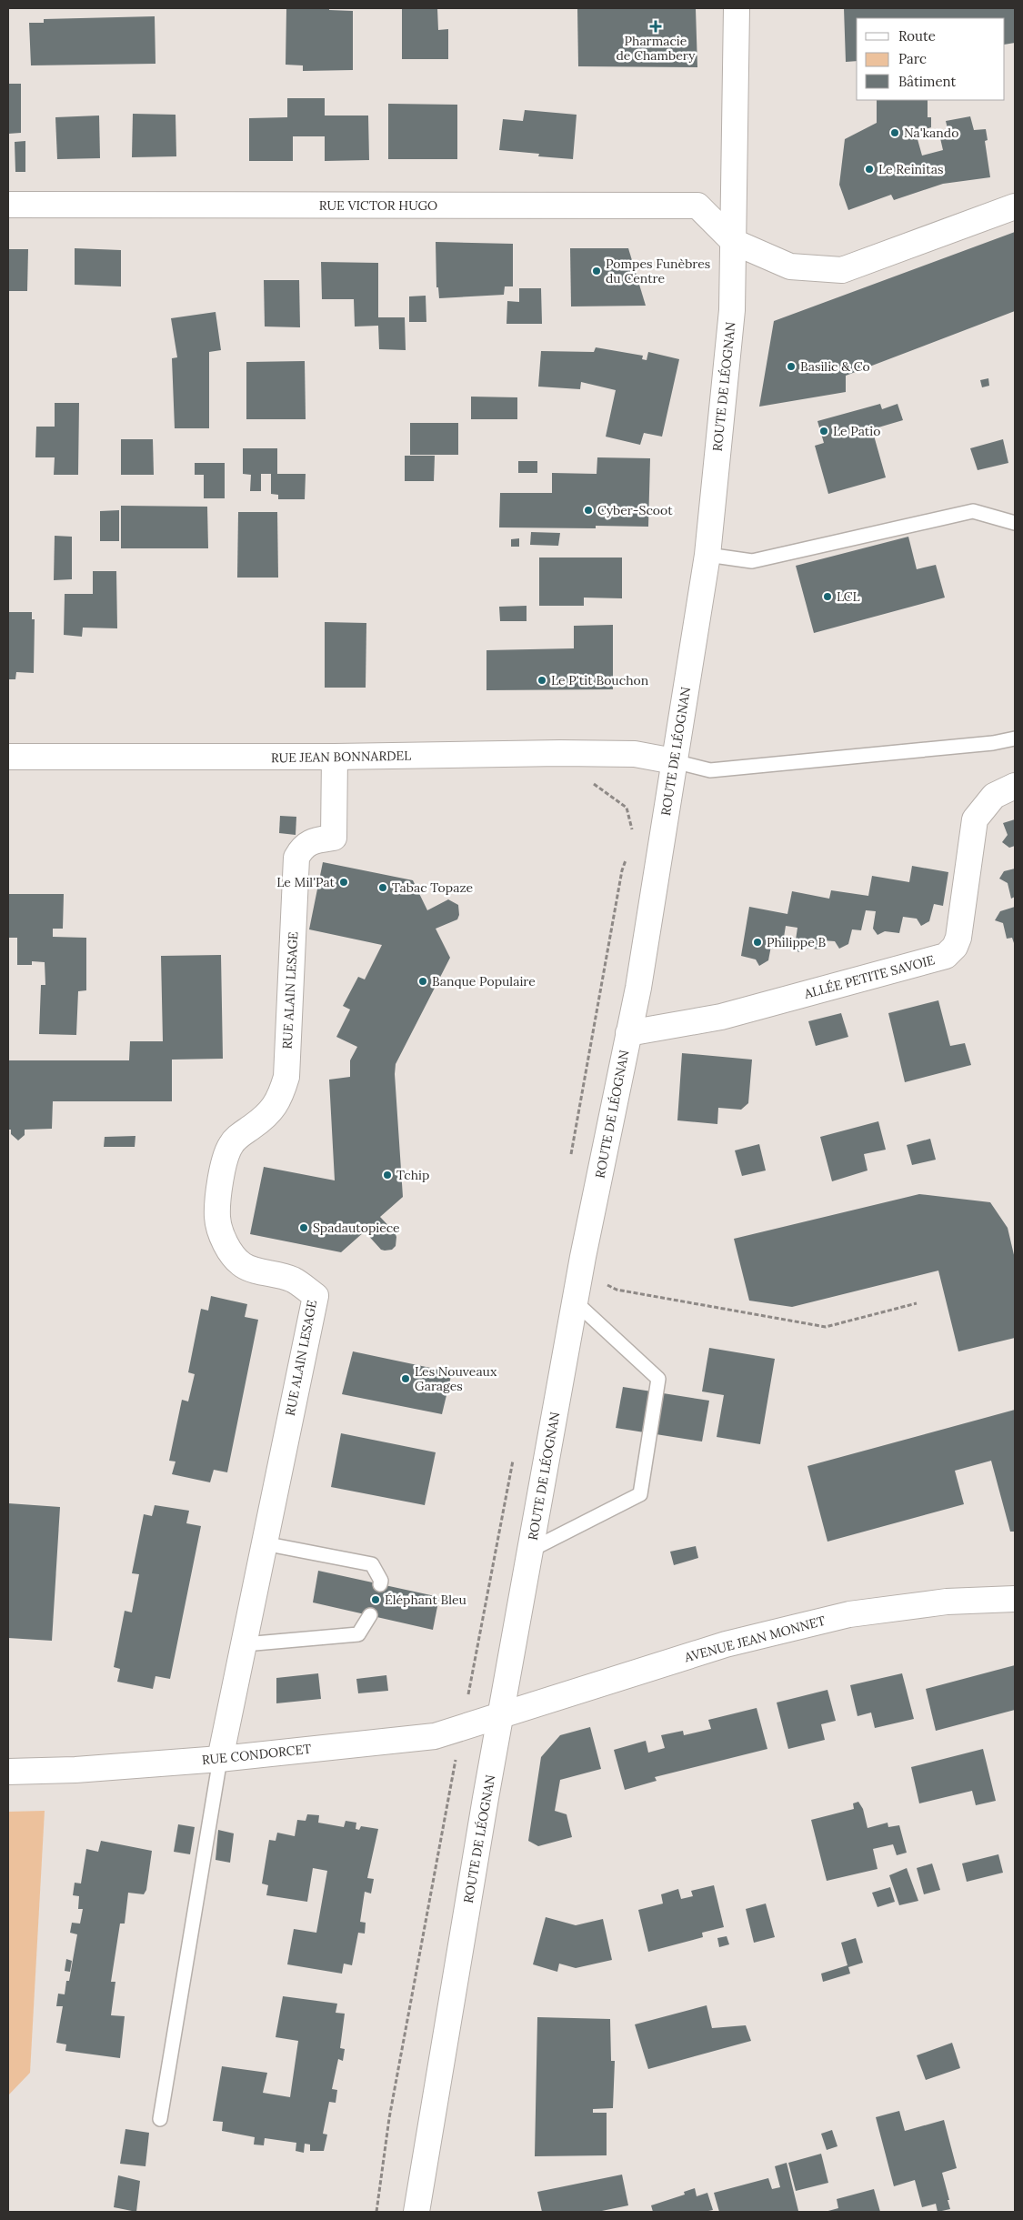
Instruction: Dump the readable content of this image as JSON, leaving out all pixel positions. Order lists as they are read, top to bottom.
{
  "streets": {
    "street": [
      "RUE VICTOR HUGO",
      "ROUTE DE LÉOGNAN",
      "RUE JEAN BONNARDEL",
      "ALLÉE PETITE SAVOIE",
      "RUE ALAIN LESAGE",
      "AVENUE JEAN MONNET",
      "RUE CONDORCET"
    ]
  },
  "crossings": [
    ["RUE VICTOR HUGO", "ROUTE DE LÉOGNAN"],
    ["ROUTE DE LÉOGNAN", "RUE JEAN BONNARDEL"],
    ["ROUTE DE LÉOGNAN", "ALLÉE PETITE SAVOIE"],
    ["ROUTE DE LÉOGNAN", "AVENUE JEAN MONNET"],
    ["ROUTE DE LÉOGNAN", "RUE CONDORCET"],
    ["RUE JEAN BONNARDEL", "RUE ALAIN LESAGE"],
    ["RUE ALAIN LESAGE", "RUE CONDORCET"],
    ["AVENUE JEAN MONNET", "RUE CONDORCET"]
  ],
  "places": {
    "health": ["Pharmacie de Chambery"],
    "other": [
      "Na'kando",
      "Le Reinitas",
      "Pompes Funèbres du Centre",
      "Basilic & Co",
      "Le Patio",
      "Cyber-Scoot",
      "LCL",
      "Le P'tit Bouchon",
      "Le Mil'Pat",
      "Tabac Topaze",
      "Philippe B",
      "Banque Populaire",
      "Tchip",
      "Spadautopiece",
      "Les Nouveaux Garages",
      "Éléphant Bleu"
    ]
  },
  "legend": ["Route", "Parc", "Bâtiment"]
}
